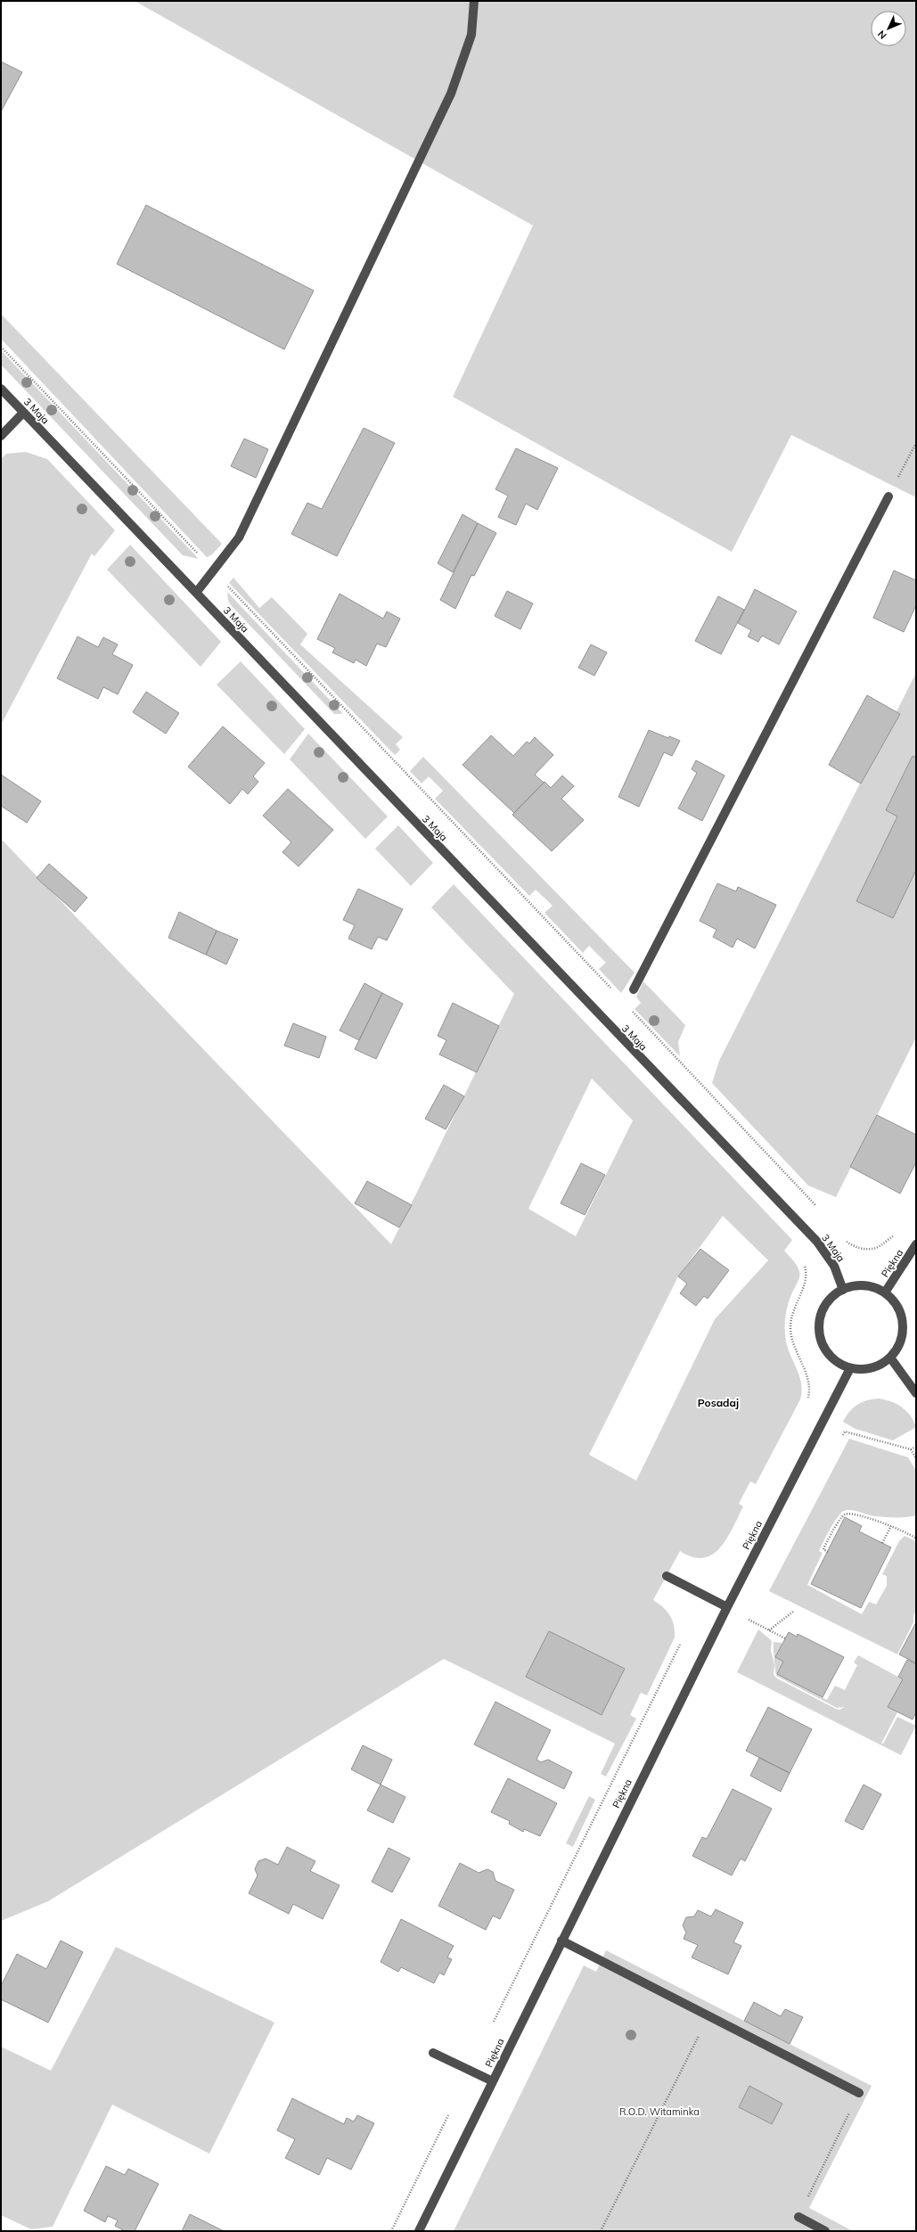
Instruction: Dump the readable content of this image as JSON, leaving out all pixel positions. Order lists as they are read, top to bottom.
{
  "streets": {
    "street": ["3 Maja", "Piękna"]
  },
  "crossings": [
    ["3 Maja", "Piękna"]
  ],
  "districts": ["Posadaj"],
  "parks": ["R.O.D. Witaminka"],
  "north": "bottom left"
}
